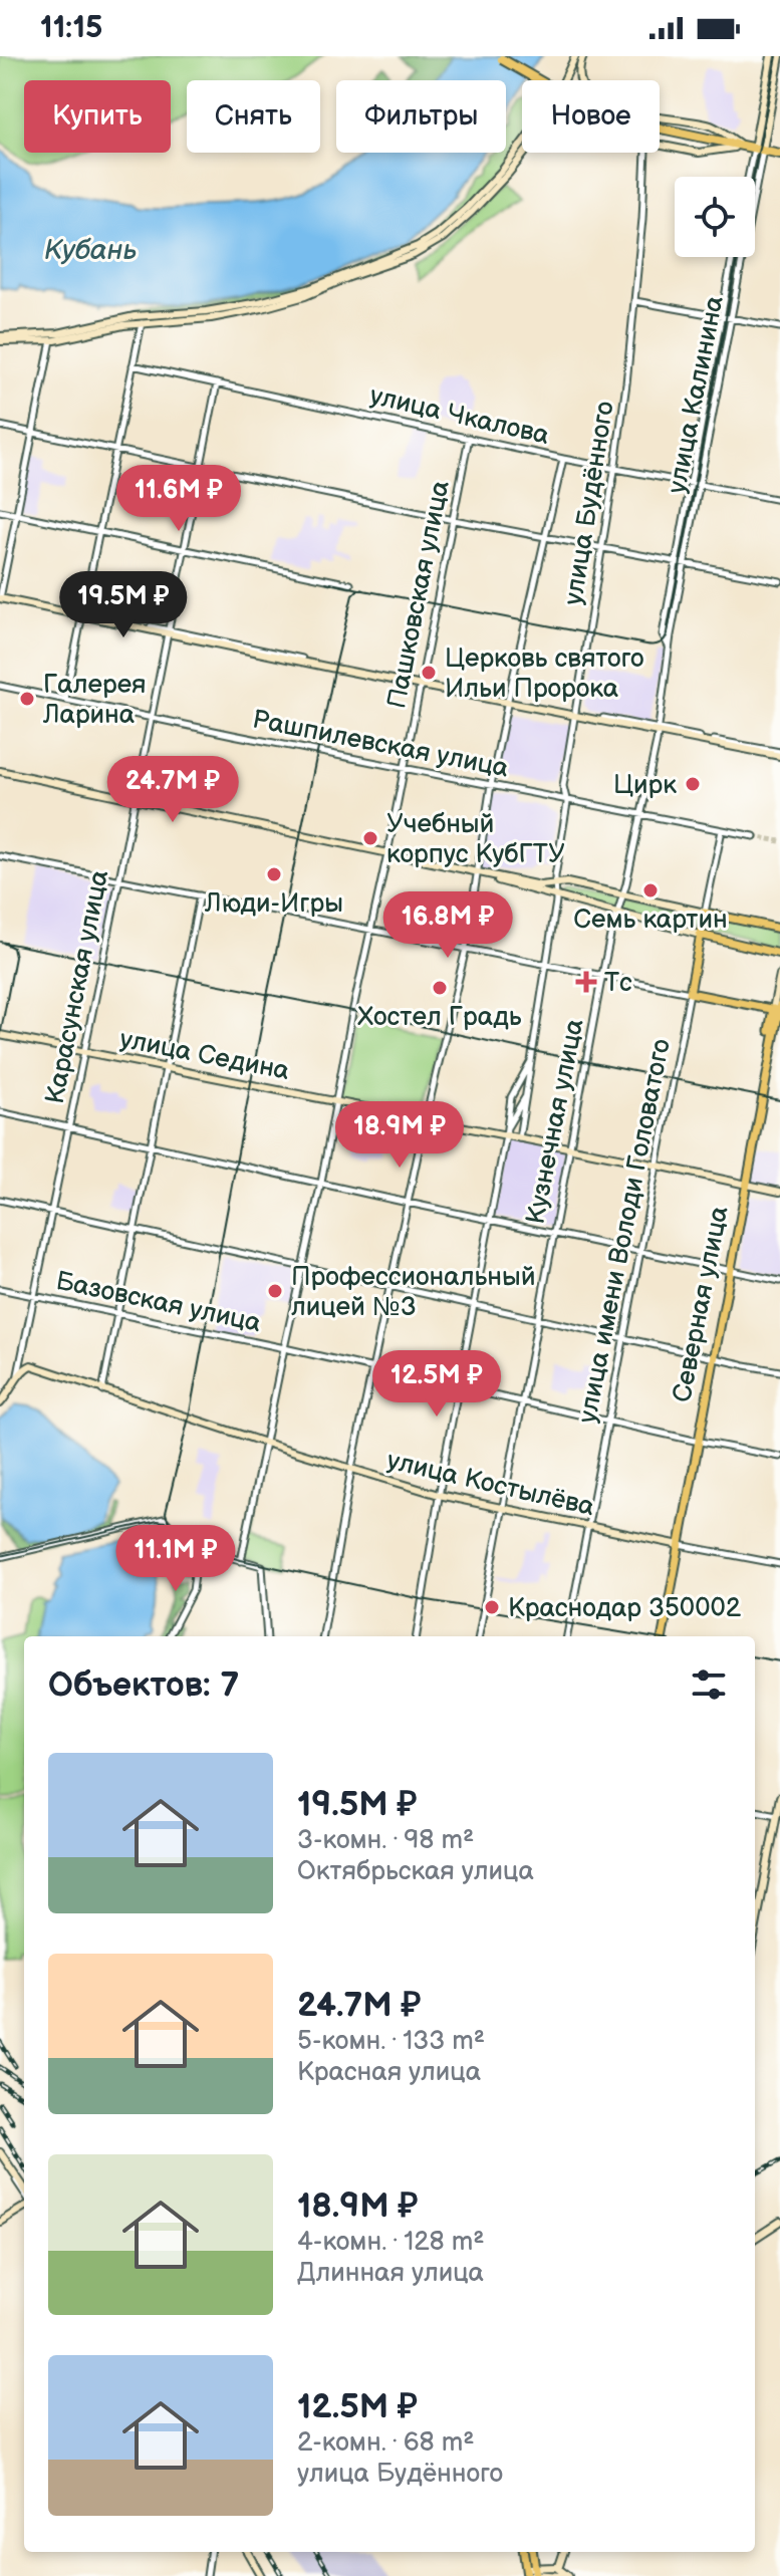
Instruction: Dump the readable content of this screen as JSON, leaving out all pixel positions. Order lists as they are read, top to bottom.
{
  "streets": {
    "main road": [
      "улица Калинина",
      "Карасунская улица",
      "улица Седина",
      "улица имени Володи Головатого",
      "Северная улица",
      "улица Костылёва"
    ],
    "street": [
      "улица Чкалова",
      "улица Будённого",
      "Пашковская улица",
      "Рашпилевская улица",
      "Кузнечная улица",
      "Базовская улица"
    ]
  },
  "crossings": [
    ["улица Калинина", "улица Чкалова"],
    ["улица Калинина", "Рашпилевская улица"],
    ["улица Калинина", "Кузнечная улица"],
    ["улица Чкалова", "улица Будённого"],
    ["улица Чкалова", "Пашковская улица"],
    ["улица Чкалова", "Карасунская улица"],
    ["улица Будённого", "Рашпилевская улица"],
    ["улица Будённого", "улица Седина"],
    ["улица Будённого", "Базовская улица"],
    ["улица Будённого", "улица Костылёва"],
    ["Пашковская улица", "Рашпилевская улица"],
    ["Пашковская улица", "улица Седина"],
    ["Пашковская улица", "Базовская улица"],
    ["Пашковская улица", "улица Костылёва"],
    ["Рашпилевская улица", "Карасунская улица"],
    ["Рашпилевская улица", "улица имени Володи Головатого"],
    ["Карасунская улица", "улица Седина"],
    ["Карасунская улица", "Базовская улица"],
    ["Карасунская улица", "улица Костылёва"],
    ["улица Седина", "Кузнечная улица"],
    ["улица Седина", "улица имени Володи Головатого"],
    ["улица Седина", "Северная улица"],
    ["Кузнечная улица", "Базовская улица"],
    ["Кузнечная улица", "улица Костылёва"],
    ["улица имени Володи Головатого", "Базовская улица"],
    ["улица имени Володи Головатого", "улица Костылёва"],
    ["Базовская улица", "Северная улица"],
    ["Северная улица", "улица Костылёва"]
  ],
  "water": ["Кубань"],
  "places": {
    "other": [
      "Церковь святого Ильи Пророка",
      "Галерея Ларина",
      "Цирк",
      "Учебный корпус КубГТУ",
      "Люди-Игры",
      "Семь картин",
      "Хостел Градь",
      "Профессиональный лицей №3",
      "Краснодар 350002"
    ],
    "health": ["Тс"]
  },
  "page": {
    "status": "11:15",
    "chip": [
      "Купить",
      "Снять",
      "Фильтры",
      "Новое"
    ],
    "price": [
      "11.6M ₽",
      "19.5M ₽",
      "24.7M ₽",
      "16.8M ₽",
      "18.9M ₽",
      "12.5M ₽",
      "11.1M ₽"
    ],
    "heading": "Объектов: 7",
    "list": [
      {
        "name": "19.5M ₽",
        "note": "3-комн. · 98 m² · Октябрьская улица"
      },
      {
        "name": "24.7M ₽",
        "note": "5-комн. · 133 m² · Красная улица"
      },
      {
        "name": "18.9M ₽",
        "note": "4-комн. · 128 m² · Длинная улица"
      },
      {
        "name": "12.5M ₽",
        "note": "2-комн. · 68 m² · улица Будённого"
      }
    ]
  }
}
